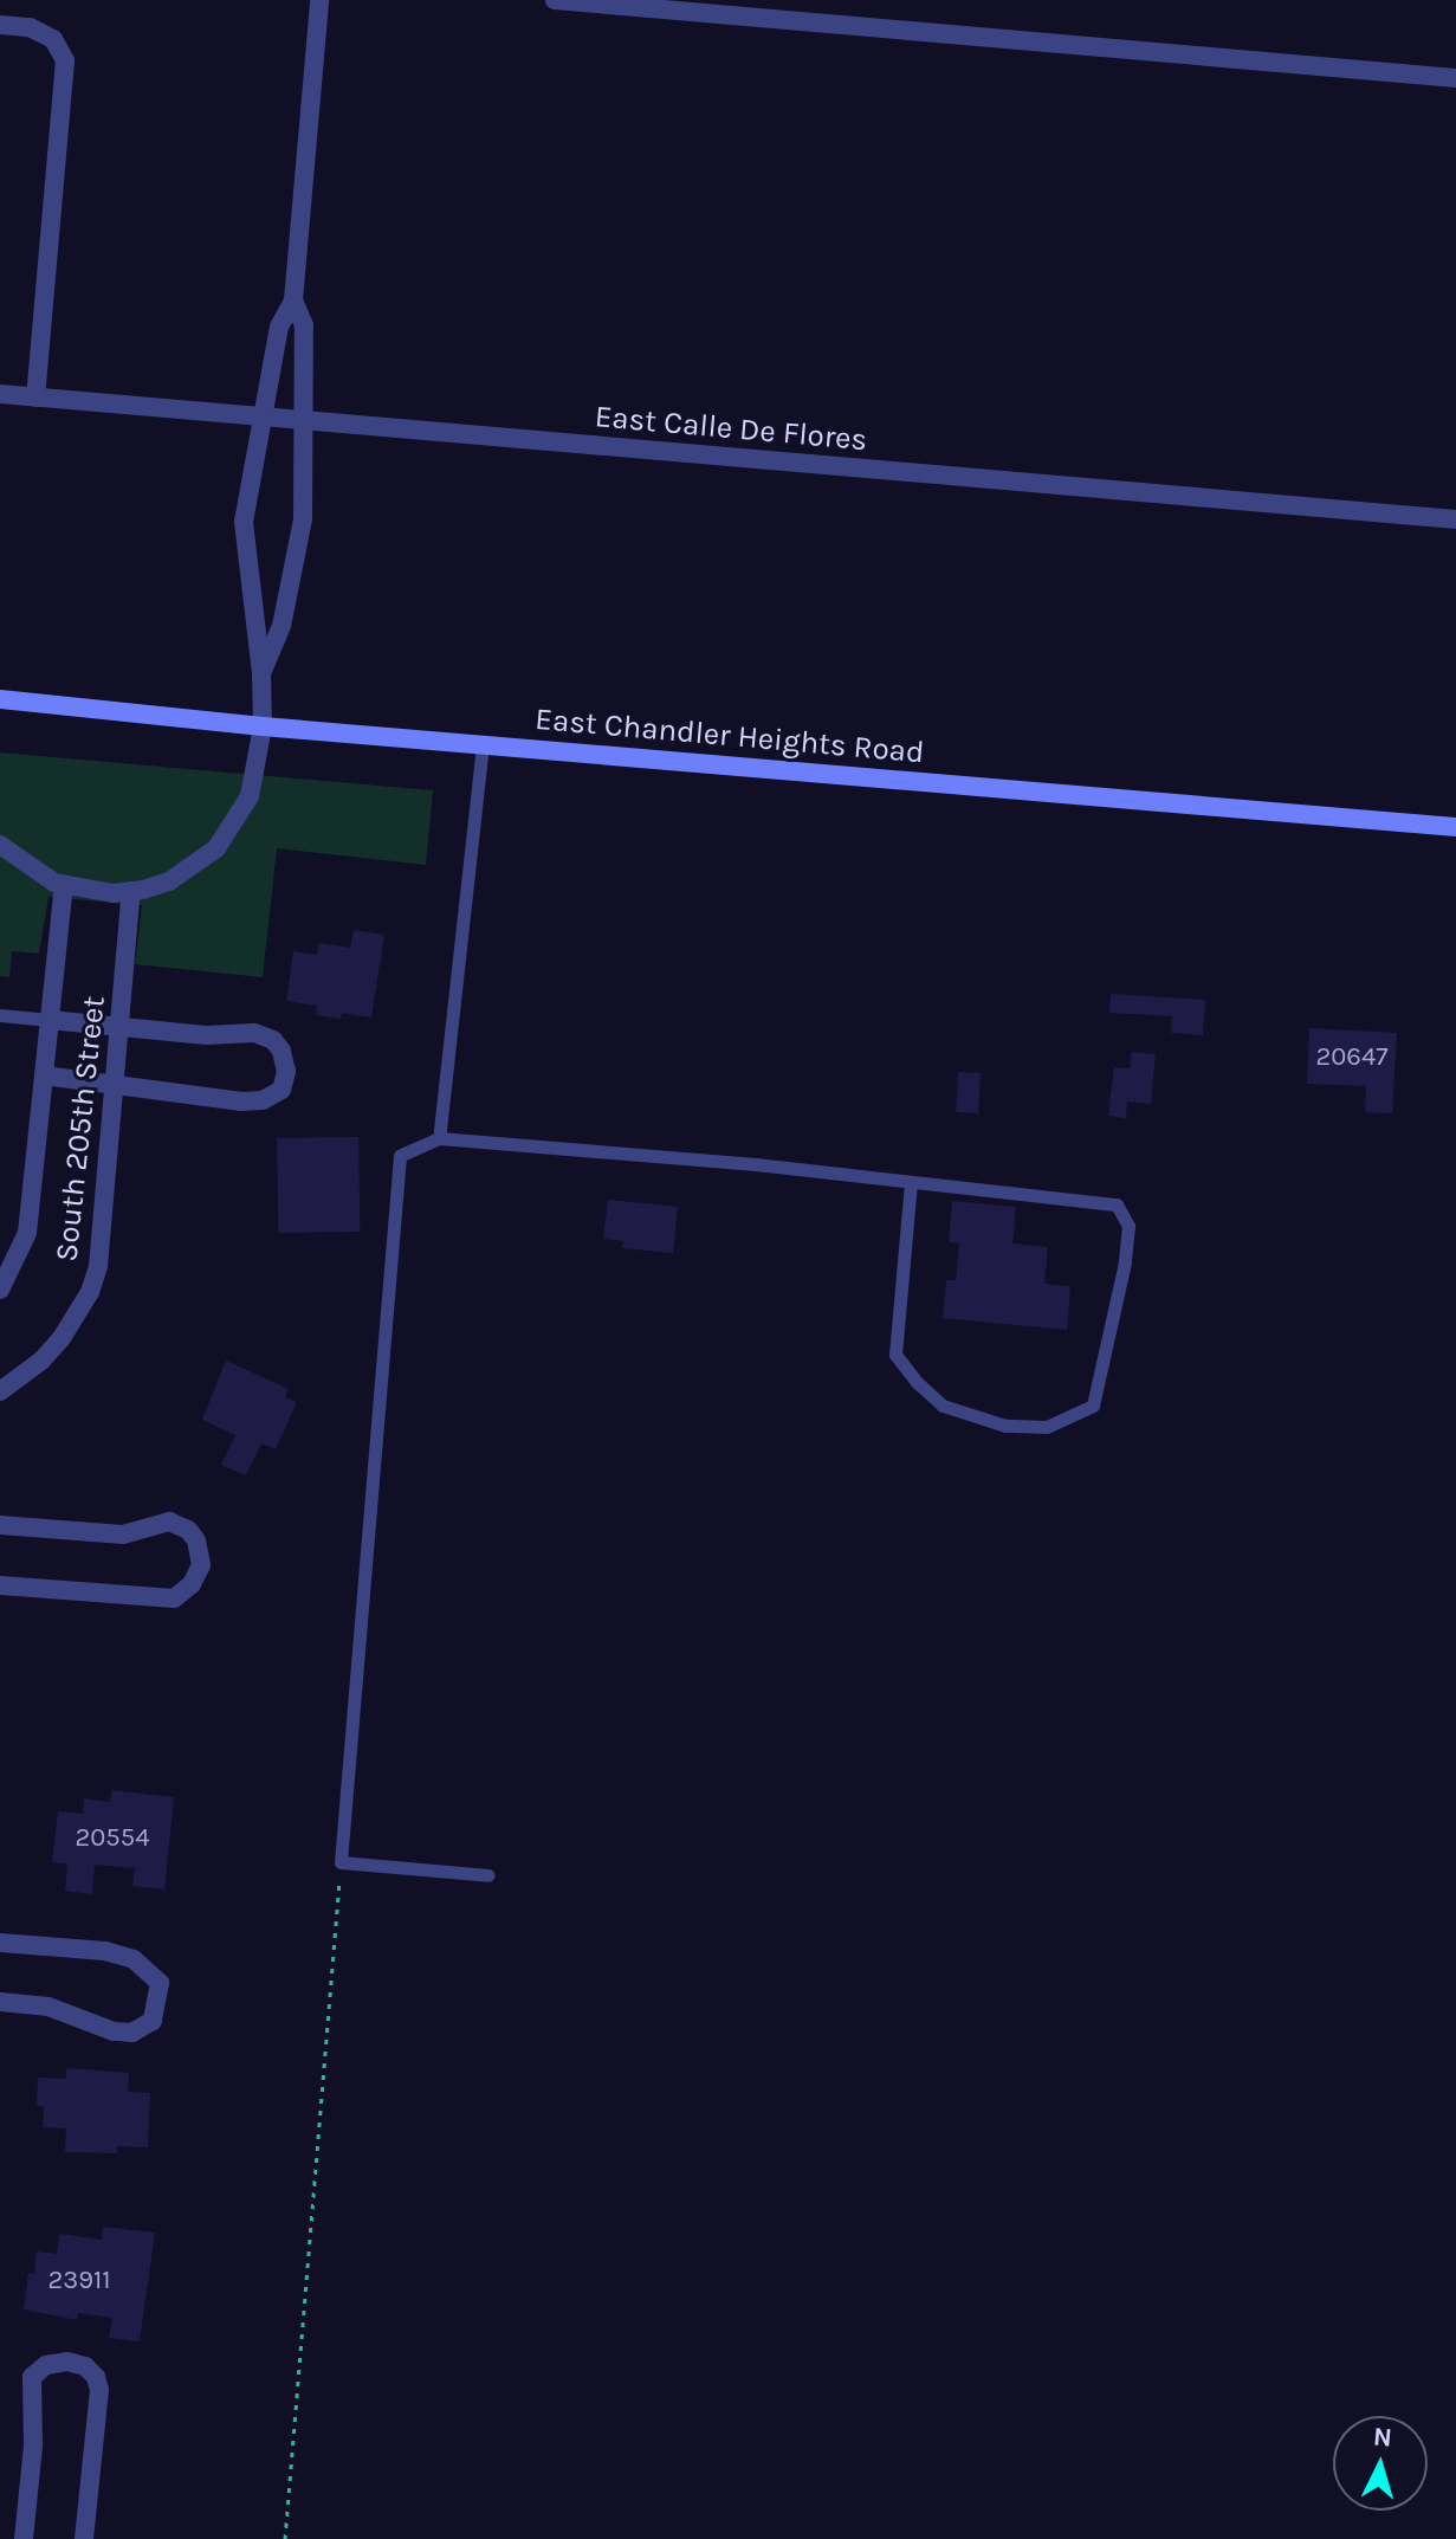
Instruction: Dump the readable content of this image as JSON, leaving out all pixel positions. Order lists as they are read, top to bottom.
{
  "streets": {
    "main road": ["East Chandler Heights Road"],
    "street": ["East Calle De Flores", "South 205th Street"]
  },
  "house_numbers": ["20647", "20554", "23911"],
  "north": "top"
}
